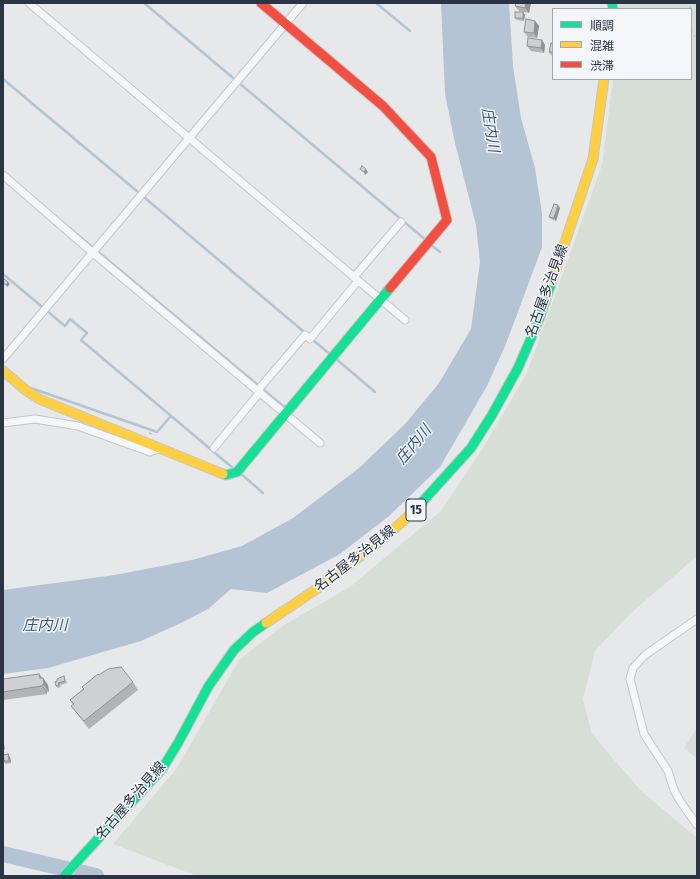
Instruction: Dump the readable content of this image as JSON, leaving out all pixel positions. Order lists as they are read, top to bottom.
{
  "streets": {
    "main road": ["名古屋多治見線", "15"]
  },
  "water": ["庄内川"],
  "legend": ["順調", "混雑", "渋滞"]
}
